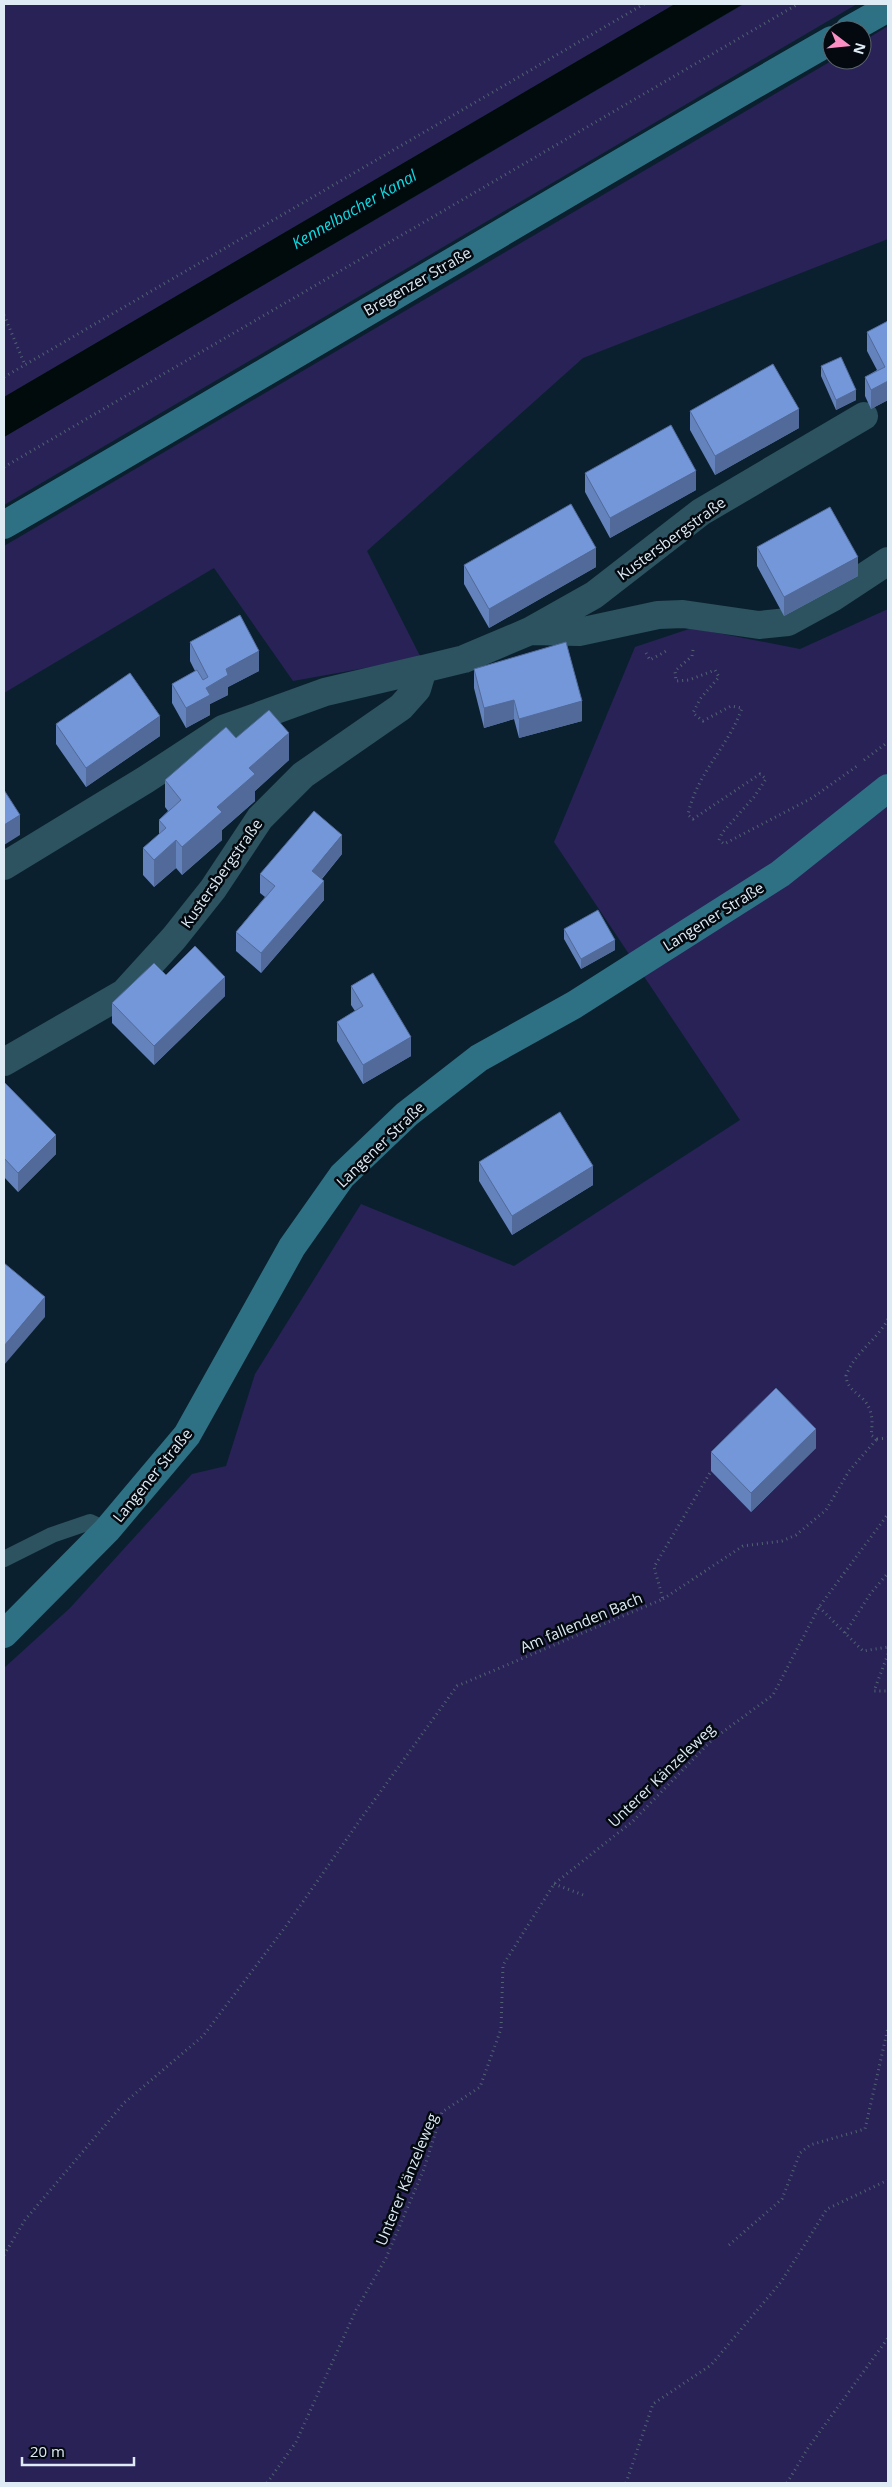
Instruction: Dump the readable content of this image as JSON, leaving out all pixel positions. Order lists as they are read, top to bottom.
{
  "streets": {
    "main road": ["Bregenzer Straße", "Langener Straße"],
    "street": ["Kustersbergstraße"],
    "path": ["Am fallenden Bach", "Unterer Känzeleweg"]
  },
  "water": ["Kennelbacher Kanal"],
  "scale_bar": "20 m",
  "north": "right"
}
